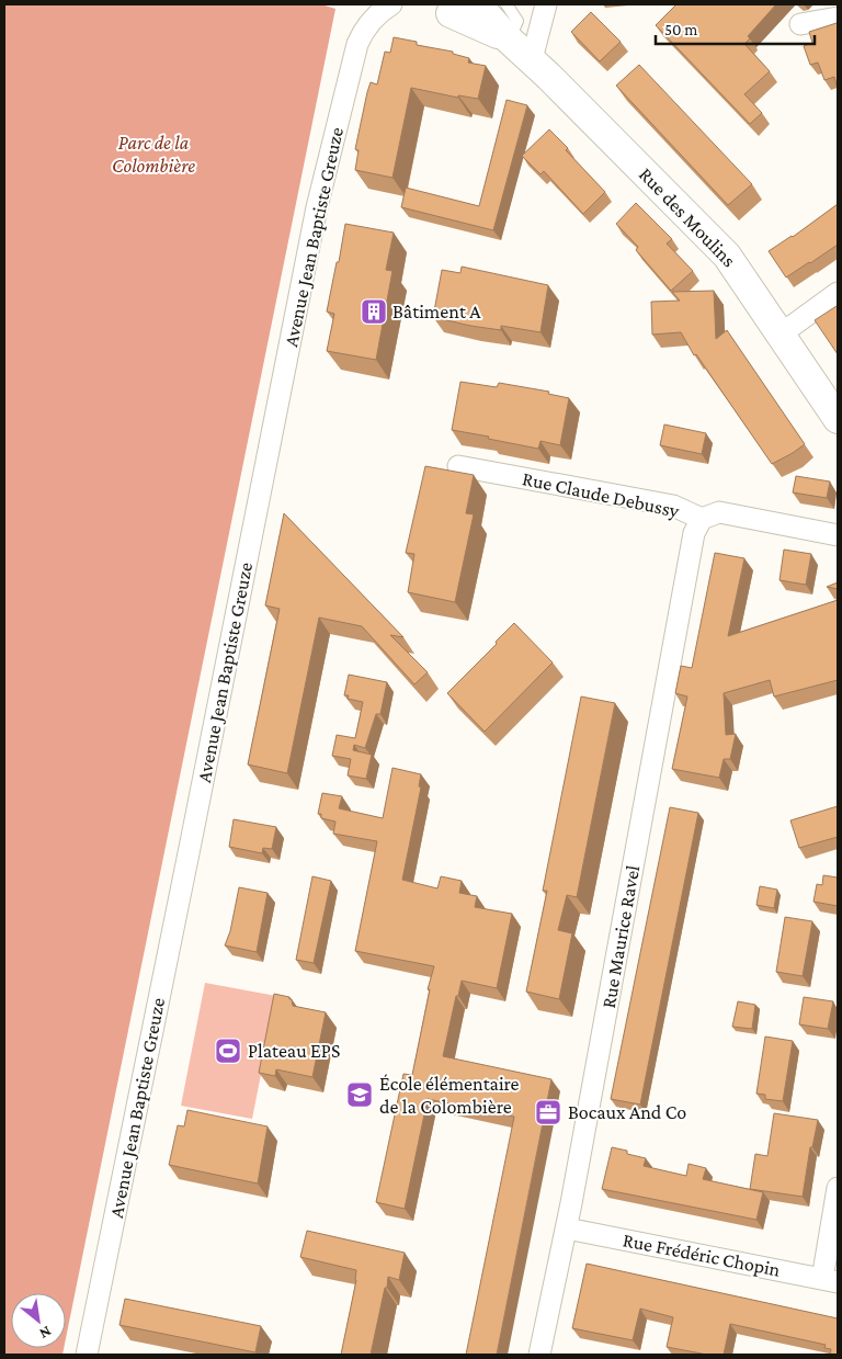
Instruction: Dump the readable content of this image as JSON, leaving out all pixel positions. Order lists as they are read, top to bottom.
{
  "streets": {
    "street": [
      "Rue des Moulins",
      "Avenue Jean Baptiste Greuze",
      "Rue Claude Debussy",
      "Rue Maurice Ravel",
      "Rue Frédéric Chopin"
    ]
  },
  "crossings": [
    ["Rue Claude Debussy", "Rue Maurice Ravel"],
    ["Rue Maurice Ravel", "Rue Frédéric Chopin"]
  ],
  "parks": ["Parc de la Colombière"],
  "places": {
    "building": ["Bâtiment A"],
    "sports": ["Plateau EPS"],
    "school or university": ["École élémentaire de la Colombière"],
    "office": ["Bocaux And Co"]
  },
  "scale_bar": "50 m",
  "north": "bottom right"
}
